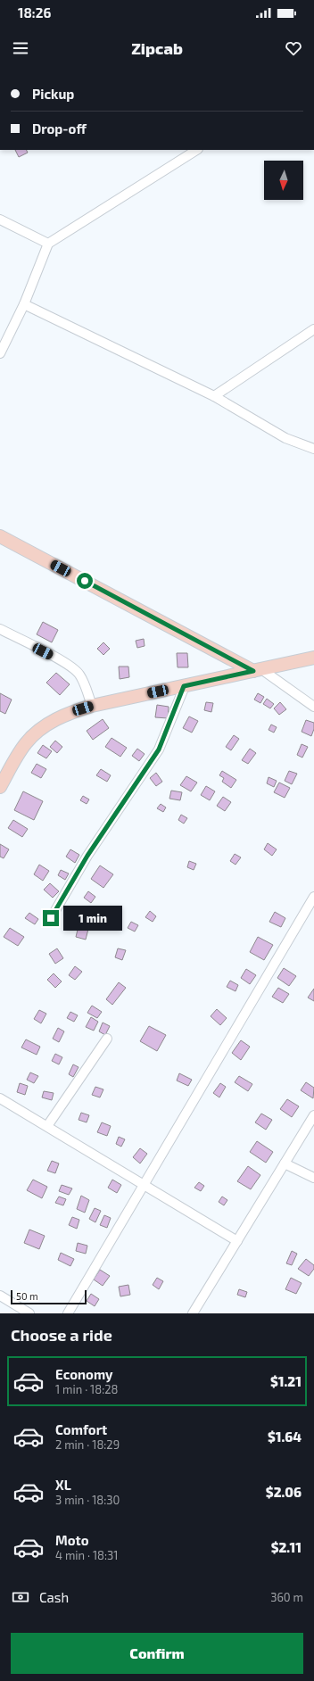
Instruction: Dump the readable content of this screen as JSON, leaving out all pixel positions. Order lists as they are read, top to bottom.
{
  "scale_bar": "50 m",
  "north": "bottom",
  "page": {
    "status": "18:26",
    "header": "Zipcab",
    "banner": ["Pickup", "Drop-off"],
    "bubble": "1 min",
    "scale": "50 m",
    "heading": "Choose a ride",
    "list": [
      {
        "name": "Economy",
        "note": "1 min · 18:28",
        "value": "$1.21"
      },
      {
        "name": "Comfort",
        "note": "2 min · 18:29",
        "value": "$1.64"
      },
      {
        "name": "XL",
        "note": "3 min · 18:30",
        "value": "$2.06"
      },
      {
        "name": "Moto",
        "note": "4 min · 18:31",
        "value": "$2.11"
      }
    ],
    "pay": ["Cash", "360 m"],
    "buttons": "Confirm"
  }
}
